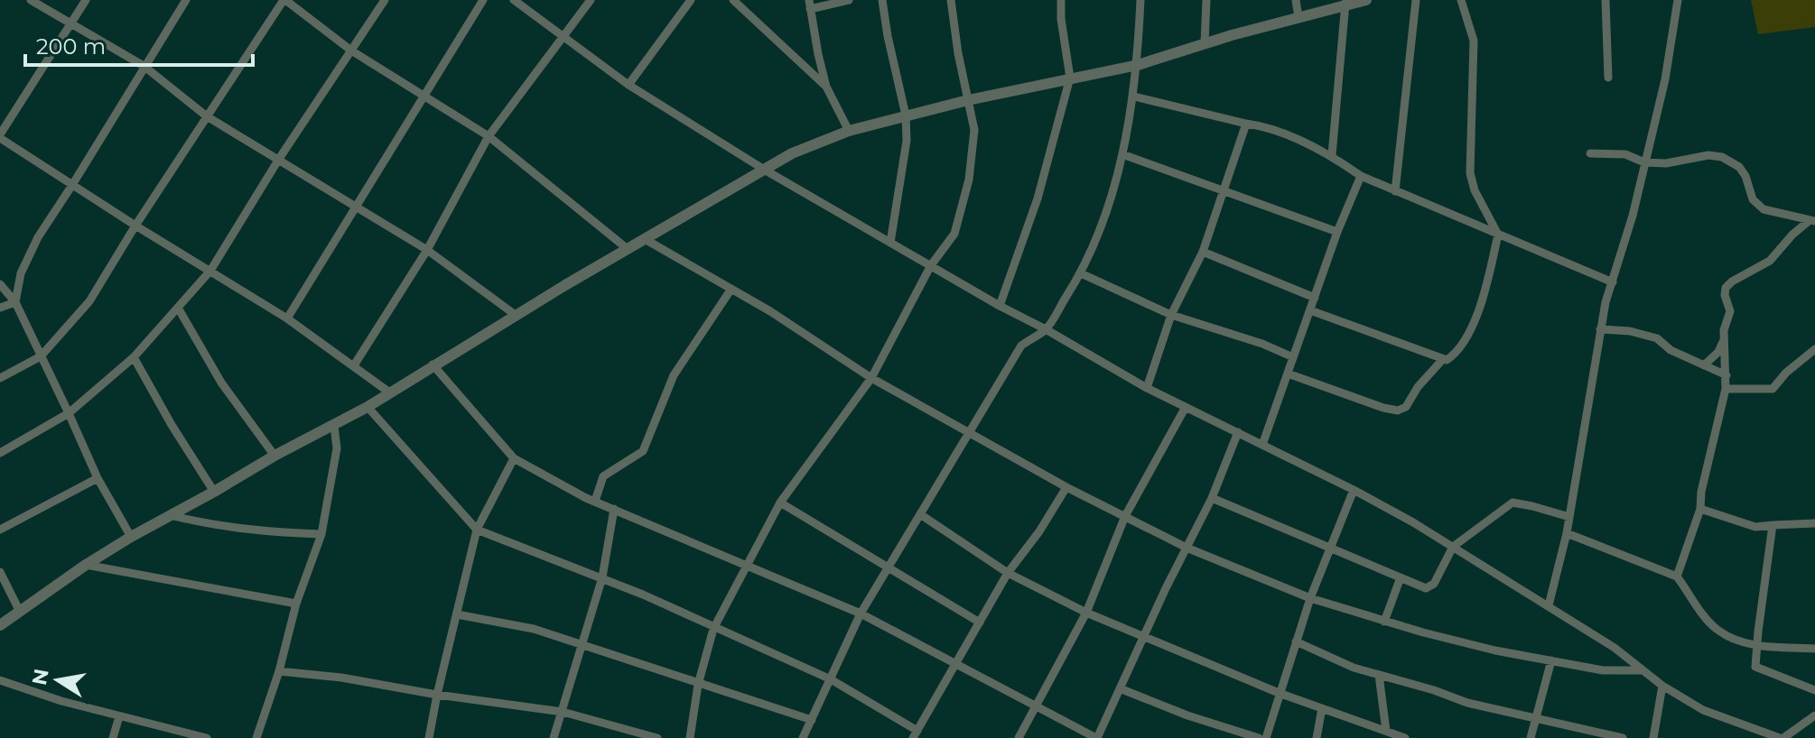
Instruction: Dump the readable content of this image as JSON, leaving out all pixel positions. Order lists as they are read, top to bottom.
{
  "scale_bar": "200 m",
  "north": "left"
}
